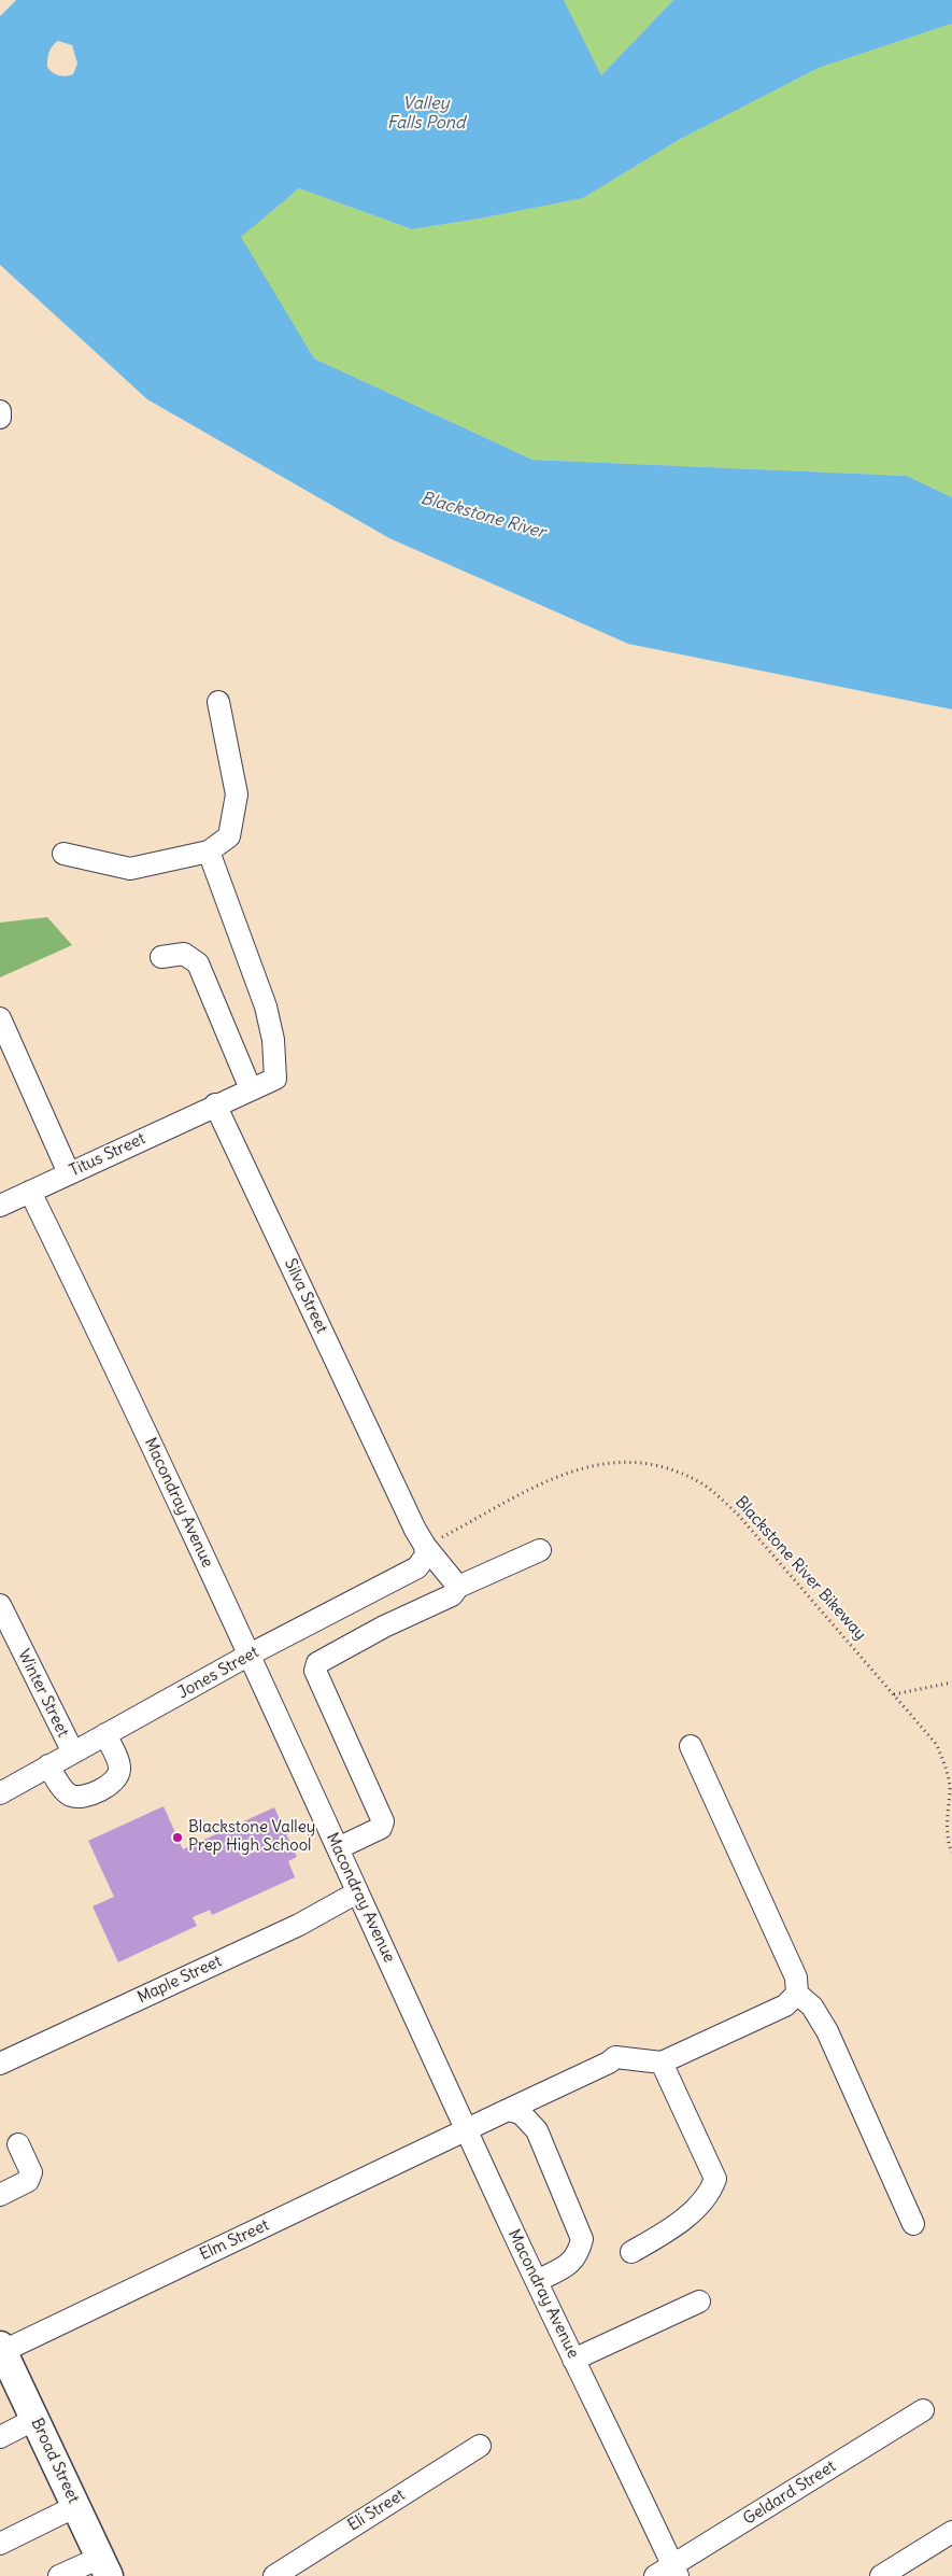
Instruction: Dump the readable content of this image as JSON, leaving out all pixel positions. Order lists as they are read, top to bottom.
{
  "streets": {
    "main road": ["Broad Street"],
    "street": [
      "Titus Street",
      "Silva Street",
      "Macondray Avenue",
      "Jones Street",
      "Winter Street",
      "Maple Street",
      "Elm Street",
      "Geldard Street",
      "Eli Street"
    ],
    "path": ["Blackstone River Bikeway"]
  },
  "crossings": [
    ["Titus Street", "Silva Street"],
    ["Titus Street", "Macondray Avenue"],
    ["Silva Street", "Blackstone River Bikeway"],
    ["Silva Street", "Jones Street"],
    ["Macondray Avenue", "Jones Street"],
    ["Macondray Avenue", "Maple Street"],
    ["Macondray Avenue", "Elm Street"],
    ["Macondray Avenue", "Geldard Street"],
    ["Blackstone River Bikeway", "Jones Street"],
    ["Jones Street", "Winter Street"],
    ["Elm Street", "Broad Street"]
  ],
  "water": ["Valley Falls Pond", "Blackstone River"],
  "places": ["Blackstone Valley Prep High School"]
}
